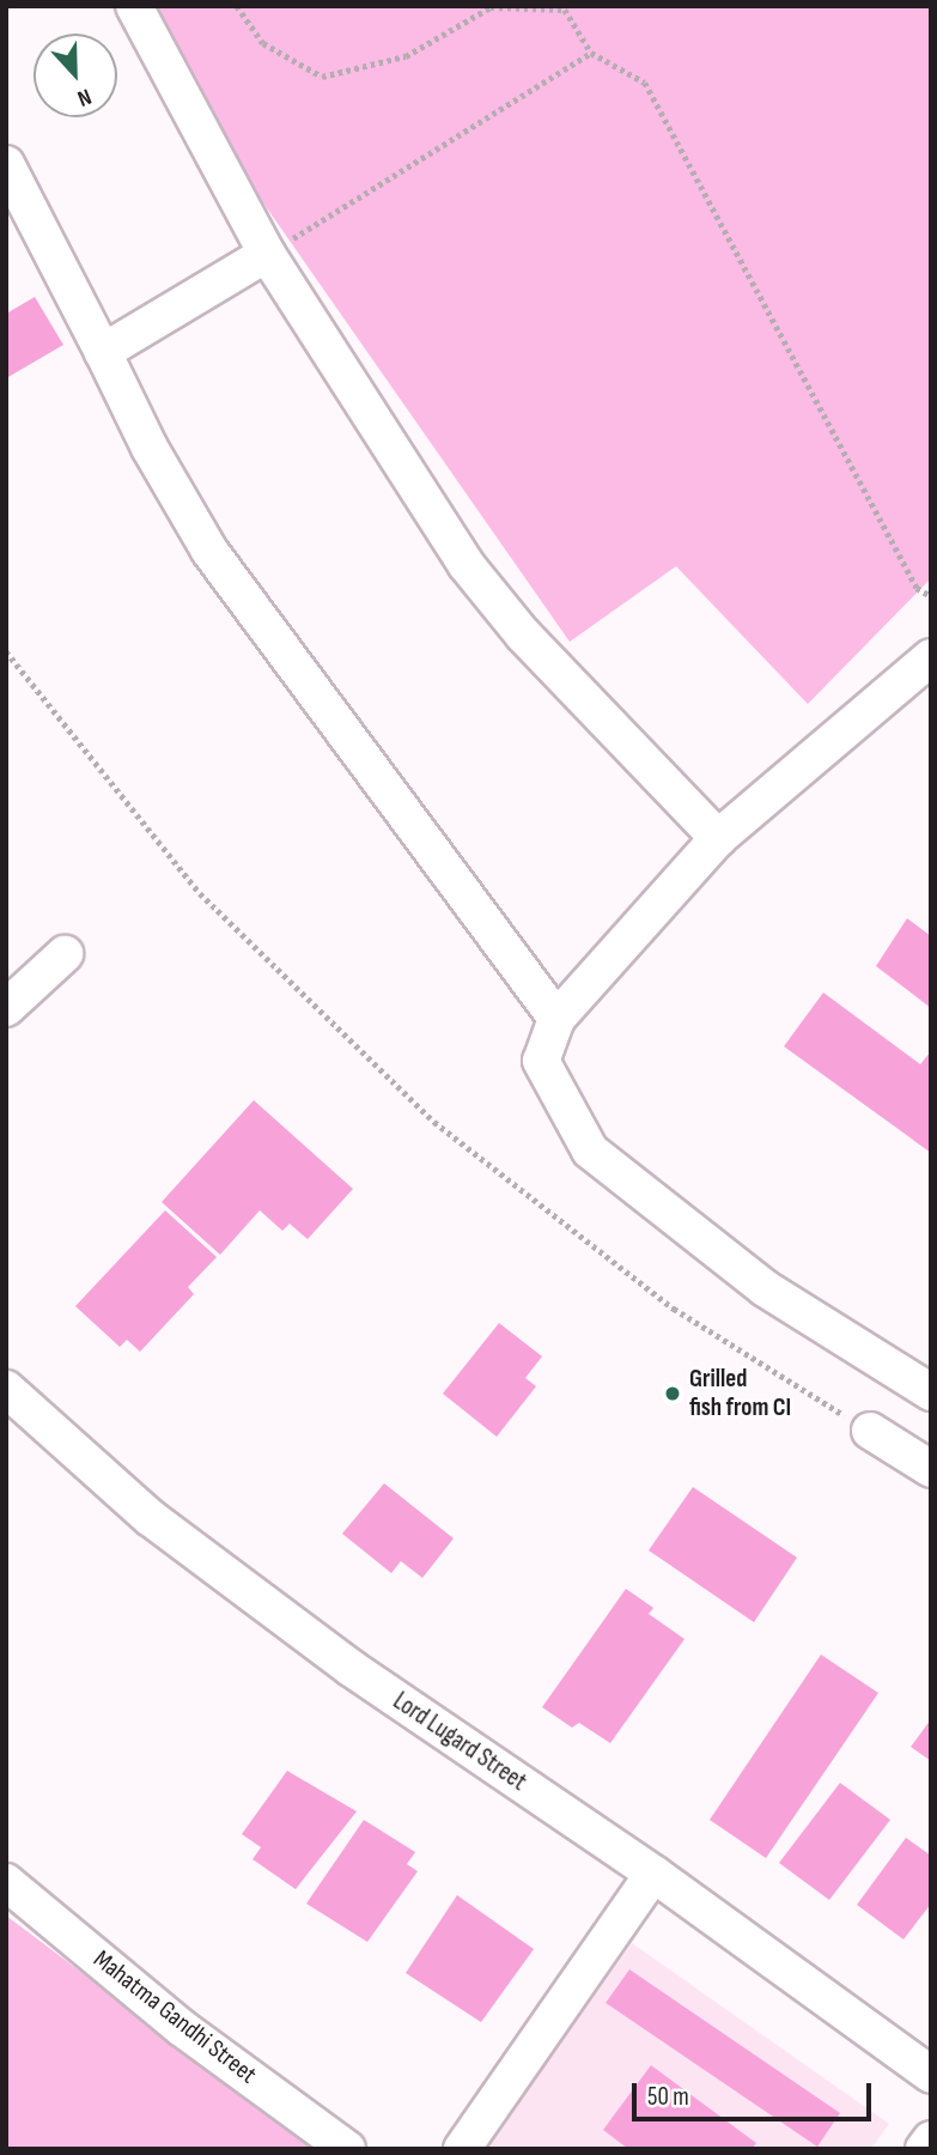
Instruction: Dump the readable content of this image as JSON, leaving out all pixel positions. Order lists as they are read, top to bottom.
{
  "streets": {
    "street": ["Lord Lugard Street", "Mahatma Gandhi Street"]
  },
  "places": ["Grilled fish from CI"],
  "scale_bar": "50 m",
  "north": "bottom"
}
